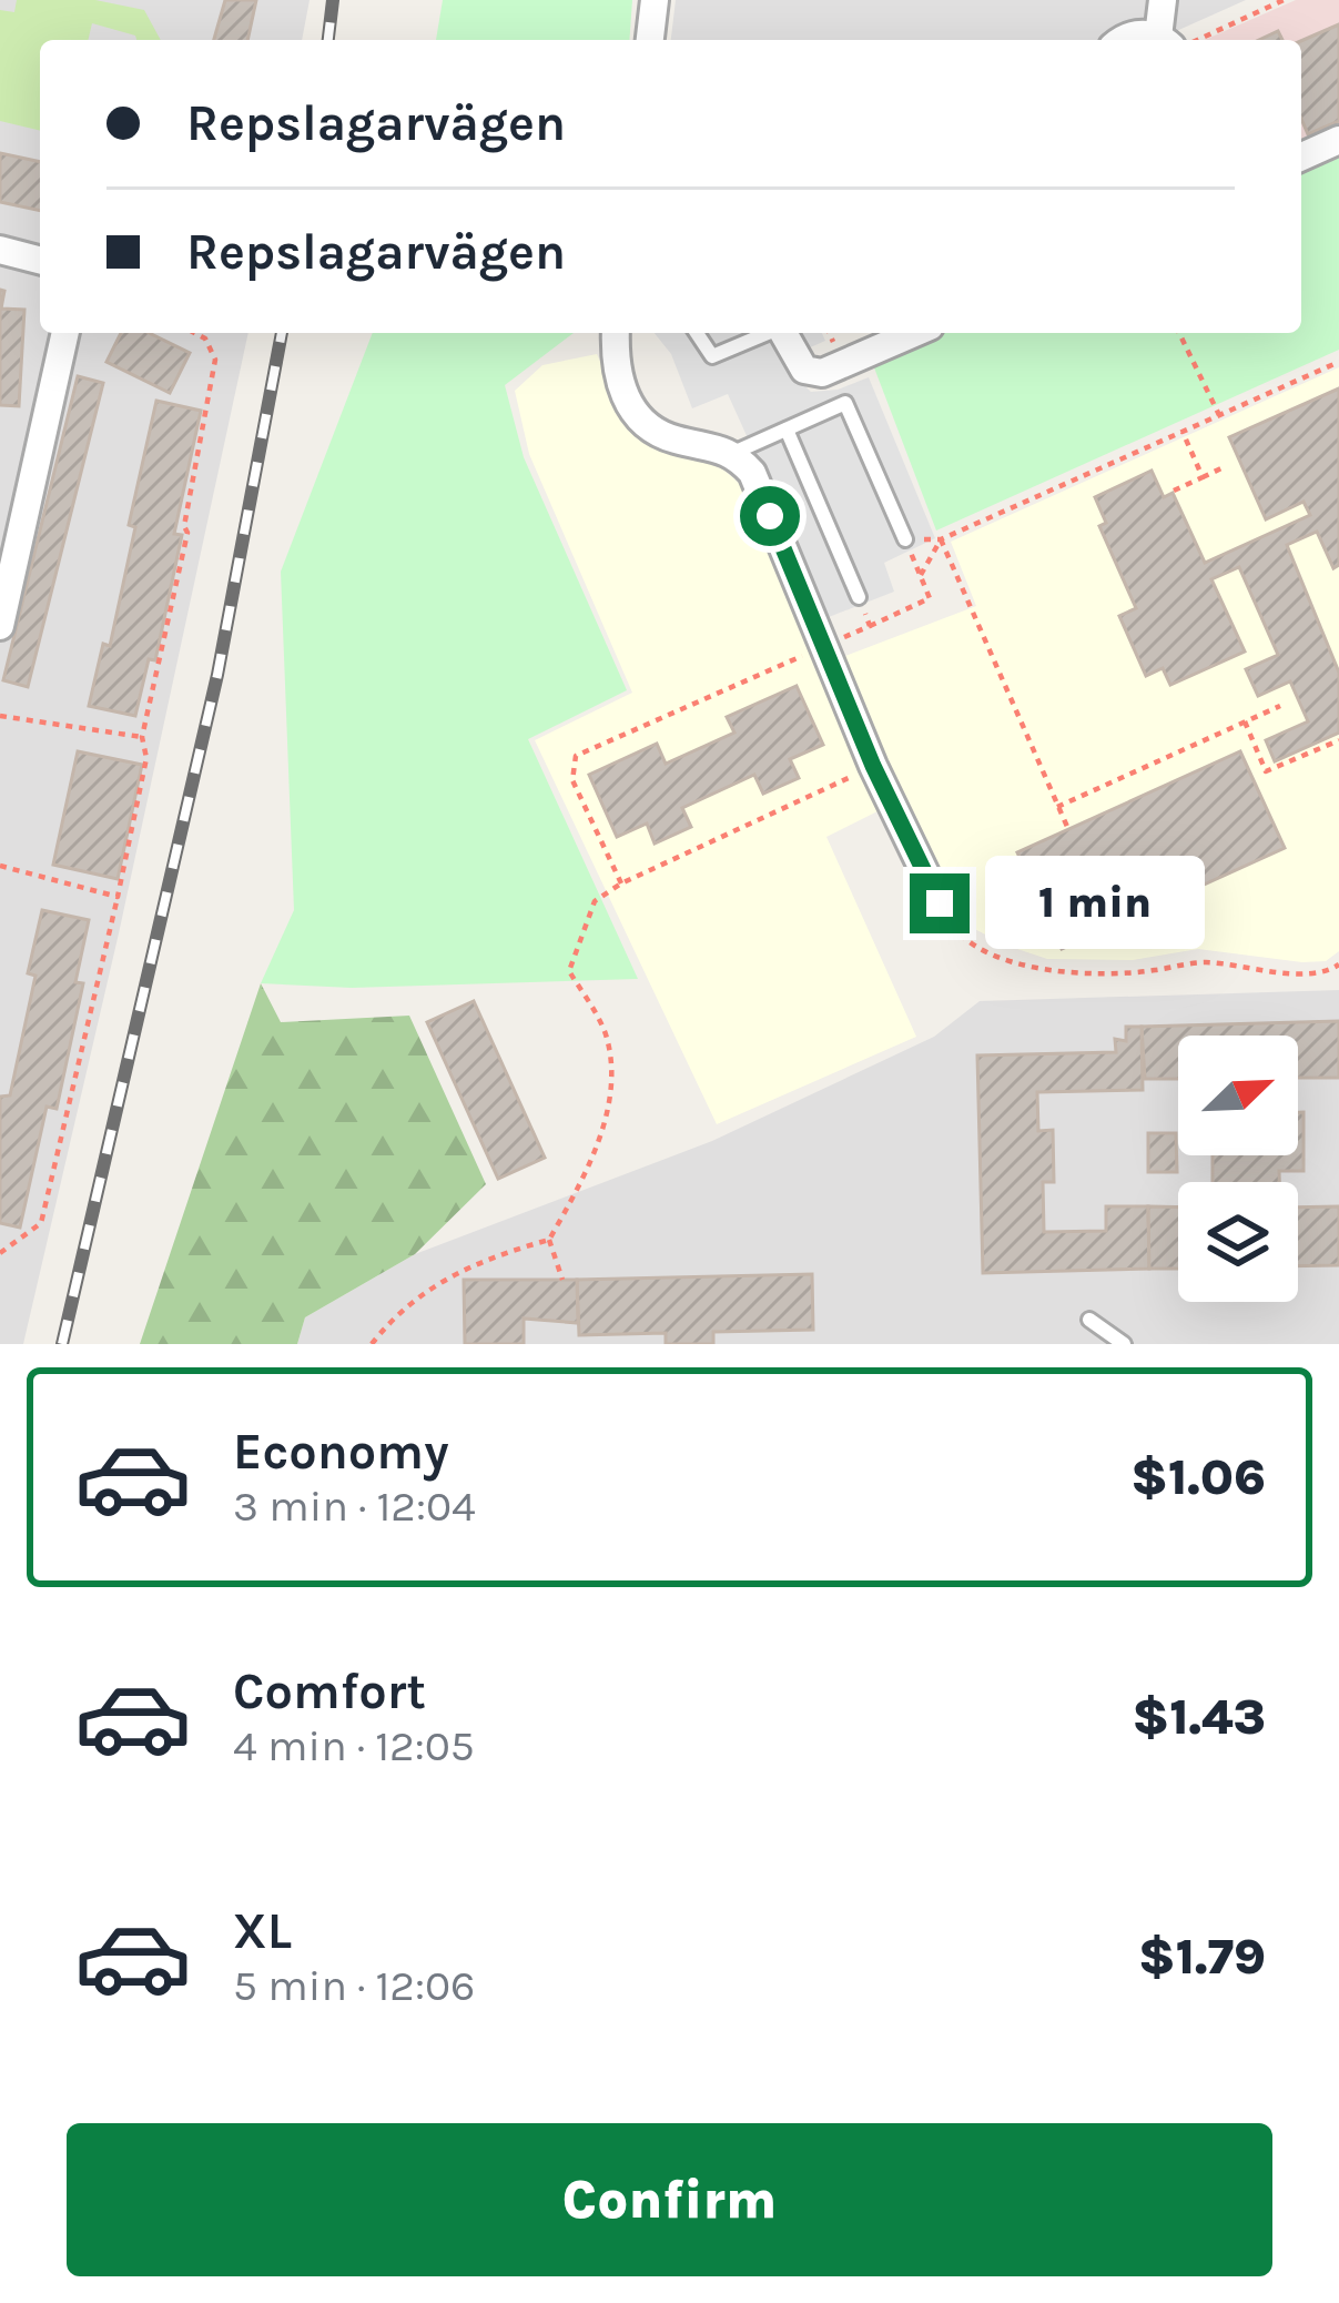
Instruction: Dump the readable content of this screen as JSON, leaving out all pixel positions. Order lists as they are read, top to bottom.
{
  "north": "top right",
  "page": {
    "banner": ["Repslagarvägen", "Repslagarvägen"],
    "bubble": "1 min",
    "list": [
      {
        "name": "Economy",
        "note": "3 min · 12:04",
        "value": "$1.06"
      },
      {
        "name": "Comfort",
        "note": "4 min · 12:05",
        "value": "$1.43"
      },
      {
        "name": "XL",
        "note": "5 min · 12:06",
        "value": "$1.79"
      }
    ],
    "buttons": "Confirm"
  }
}
